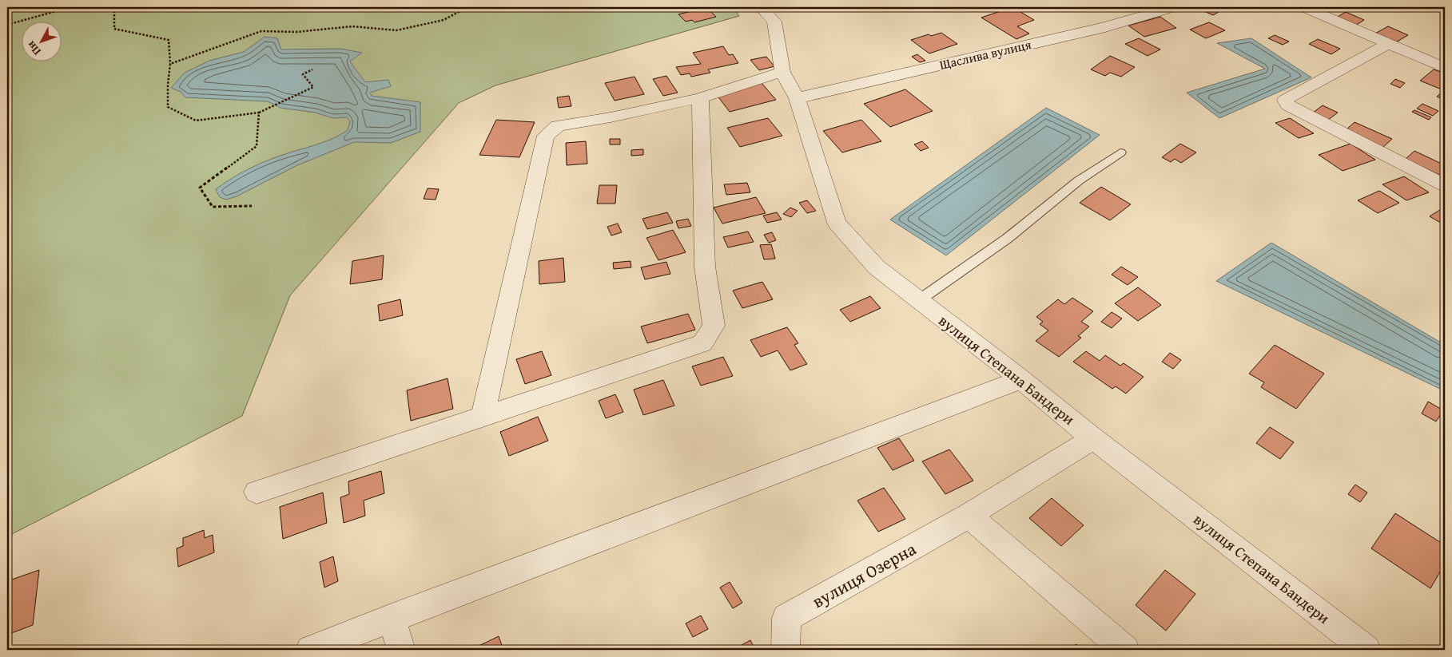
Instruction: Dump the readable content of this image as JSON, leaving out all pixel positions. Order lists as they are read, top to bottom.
{
  "streets": {
    "street": ["Щаслива вулиця", "вулиця Степана Бандери", "вулиця Озерна"]
  },
  "crossings": [
    ["Щаслива вулиця", "вулиця Степана Бандери"],
    ["вулиця Степана Бандери", "вулиця Озерна"]
  ],
  "north": "bottom left"
}
